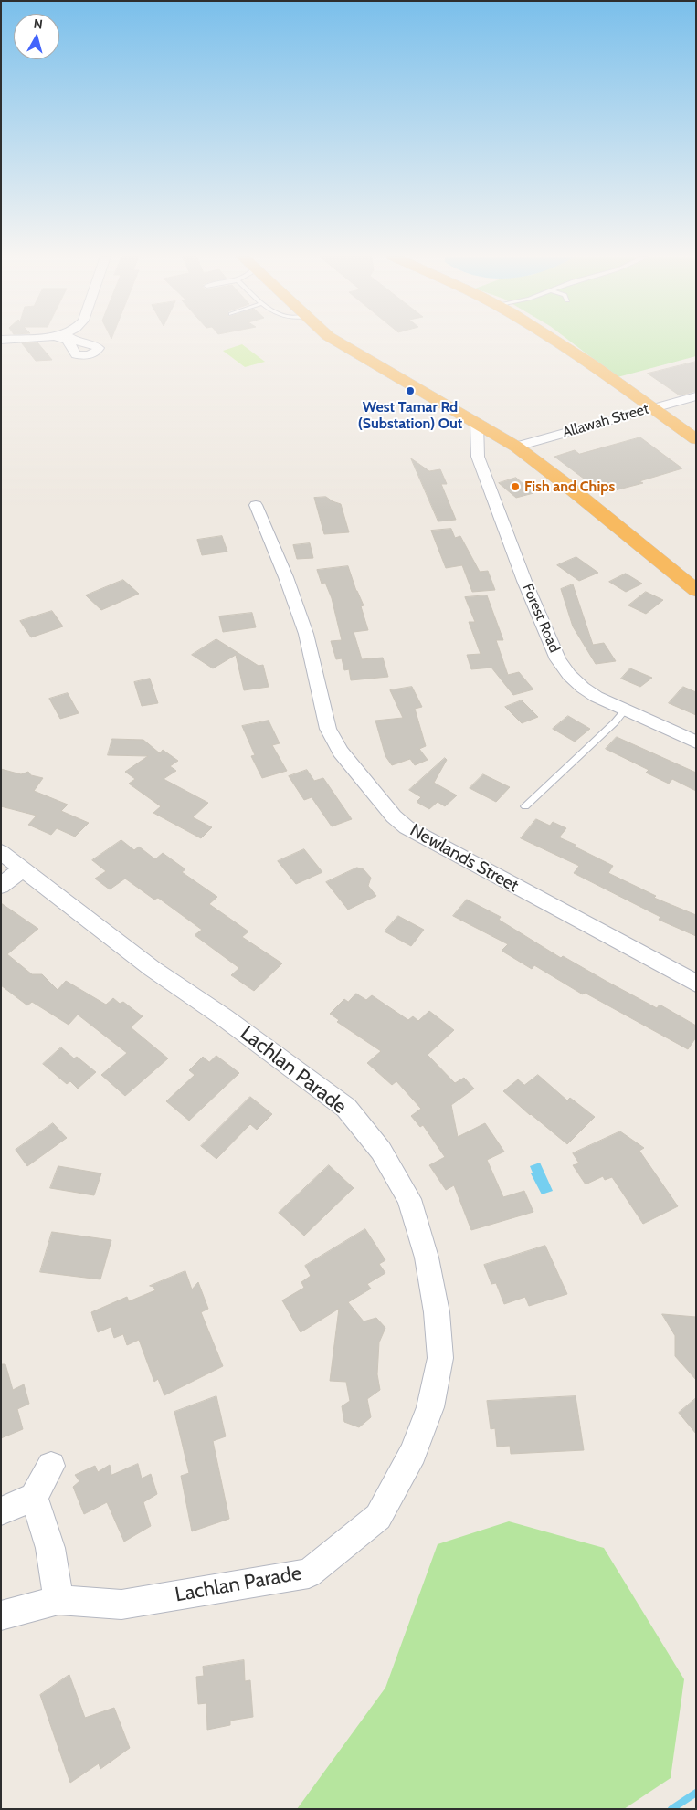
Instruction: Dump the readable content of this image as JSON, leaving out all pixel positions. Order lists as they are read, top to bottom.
{
  "streets": {
    "street": [
      "Allawah Street",
      "Forest Road",
      "Newlands Street",
      "Lachlan Parade"
    ]
  },
  "crossings": [
    ["Allawah Street", "Forest Road"]
  ],
  "places": ["West Tamar Rd (Substation) Out", "Fish and Chips"],
  "north": "top"
}
